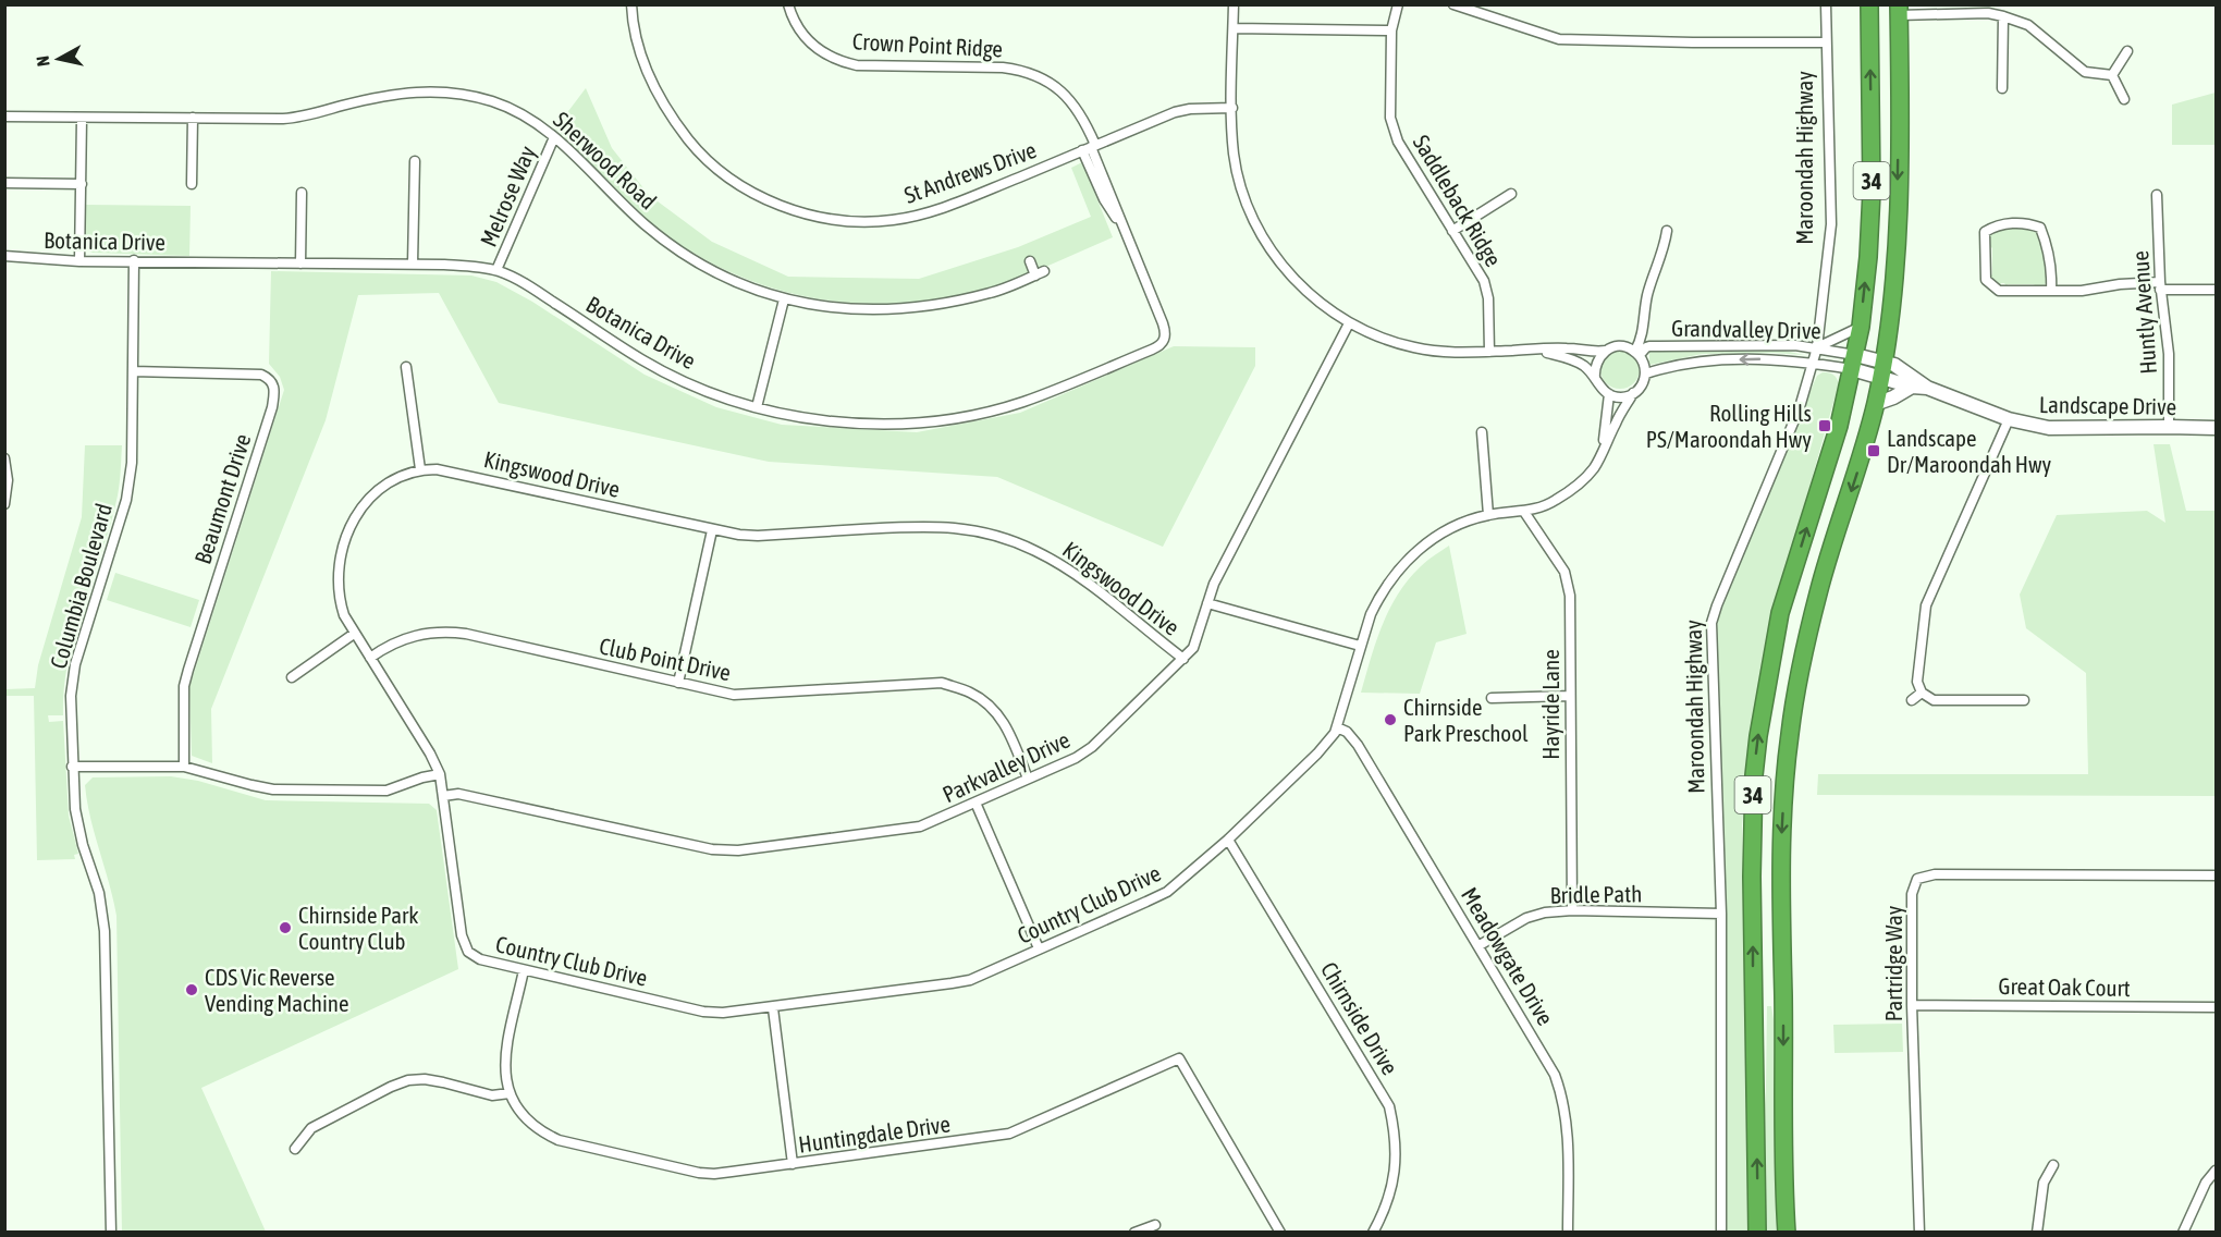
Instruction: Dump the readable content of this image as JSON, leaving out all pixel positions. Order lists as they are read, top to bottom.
{
  "streets": {
    "highway": ["34"],
    "street": [
      "Crown Point Ridge",
      "Maroondah Highway",
      "Sherwood Road",
      "St Andrews Drive",
      "Melrose Way",
      "Saddleback Ridge",
      "Botanica Drive",
      "Huntly Avenue",
      "Grandvalley Drive",
      "Landscape Drive",
      "Kingswood Drive",
      "Beaumont Drive",
      "Columbia Boulevard",
      "Club Point Drive",
      "Hayride Lane",
      "Parkvalley Drive",
      "Bridle Path",
      "Country Club Drive",
      "Meadowgate Drive",
      "Partridge Way",
      "Great Oak Court",
      "Chirnside Drive",
      "Huntingdale Drive"
    ]
  },
  "crossings": [
    ["Crown Point Ridge", "St Andrews Drive"],
    ["Crown Point Ridge", "Botanica Drive"],
    ["Maroondah Highway", "Grandvalley Drive"],
    ["Maroondah Highway", "Bridle Path"],
    ["Sherwood Road", "Melrose Way"],
    ["St Andrews Drive", "Botanica Drive"],
    ["34", "Grandvalley Drive"],
    ["34", "Landscape Drive"],
    ["Melrose Way", "Botanica Drive"],
    ["Botanica Drive", "Columbia Boulevard"],
    ["Huntly Avenue", "Landscape Drive"],
    ["Grandvalley Drive", "Landscape Drive"],
    ["Grandvalley Drive", "Country Club Drive"],
    ["Kingswood Drive", "Club Point Drive"],
    ["Kingswood Drive", "Parkvalley Drive"],
    ["Kingswood Drive", "Country Club Drive"],
    ["Beaumont Drive", "Columbia Boulevard"],
    ["Club Point Drive", "Parkvalley Drive"],
    ["Hayride Lane", "Bridle Path"],
    ["Hayride Lane", "Country Club Drive"],
    ["Bridle Path", "Meadowgate Drive"],
    ["Country Club Drive", "Meadowgate Drive"],
    ["Country Club Drive", "Chirnside Drive"],
    ["Country Club Drive", "Huntingdale Drive"],
    ["Partridge Way", "Great Oak Court"]
  ],
  "places": {
    "transit": ["Rolling Hills PS/Maroondah Hwy", "Landscape Dr/Maroondah Hwy"],
    "other": ["Chirnside Park Preschool", "Chirnside Park Country Club", "CDS Vic Reverse Vending Machine"]
  },
  "north": "left"
}
